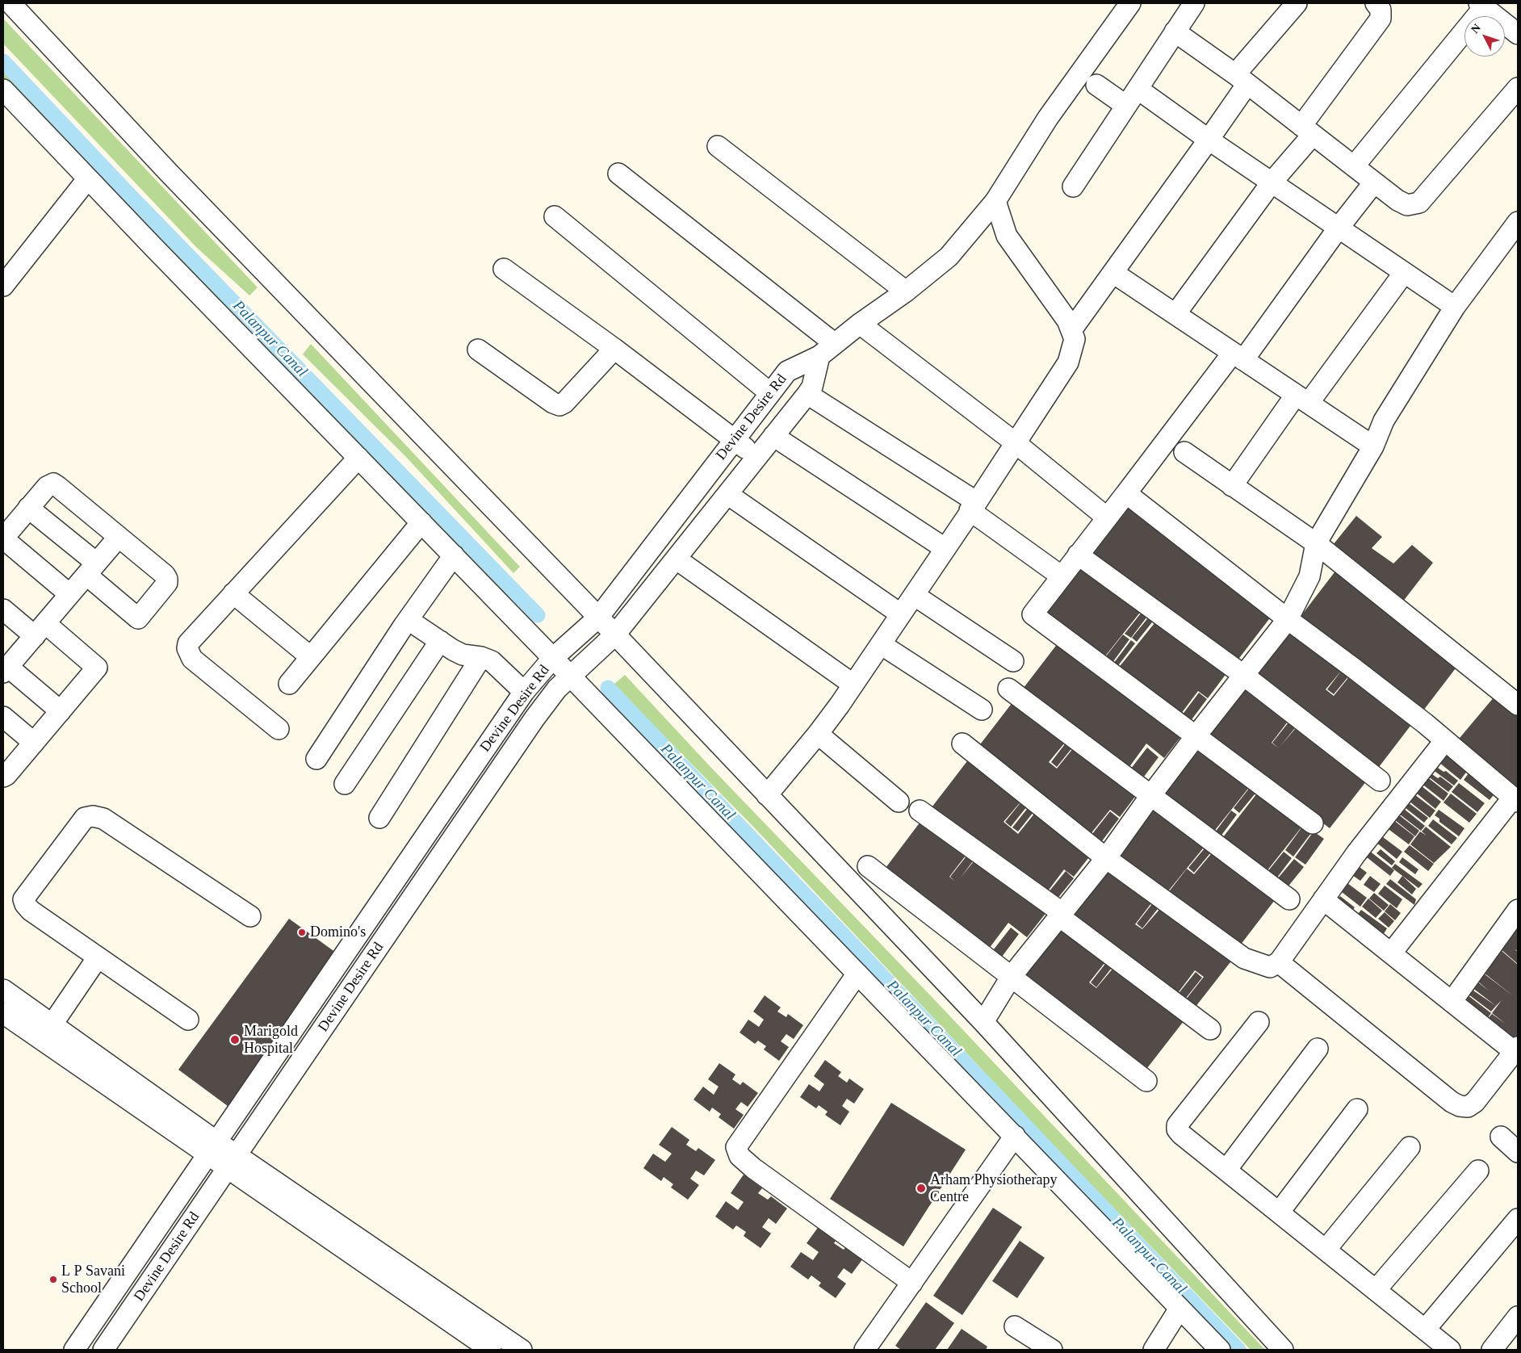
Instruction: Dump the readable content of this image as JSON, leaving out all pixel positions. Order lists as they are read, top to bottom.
{
  "streets": {
    "street": ["Devine Desire Rd"]
  },
  "water": ["Palanpur Canal"],
  "places": [
    "Domino's",
    "Marigold Hospital",
    "Arham Physiotherapy Centre",
    "L P Savani School"
  ],
  "north": "top left"
}
